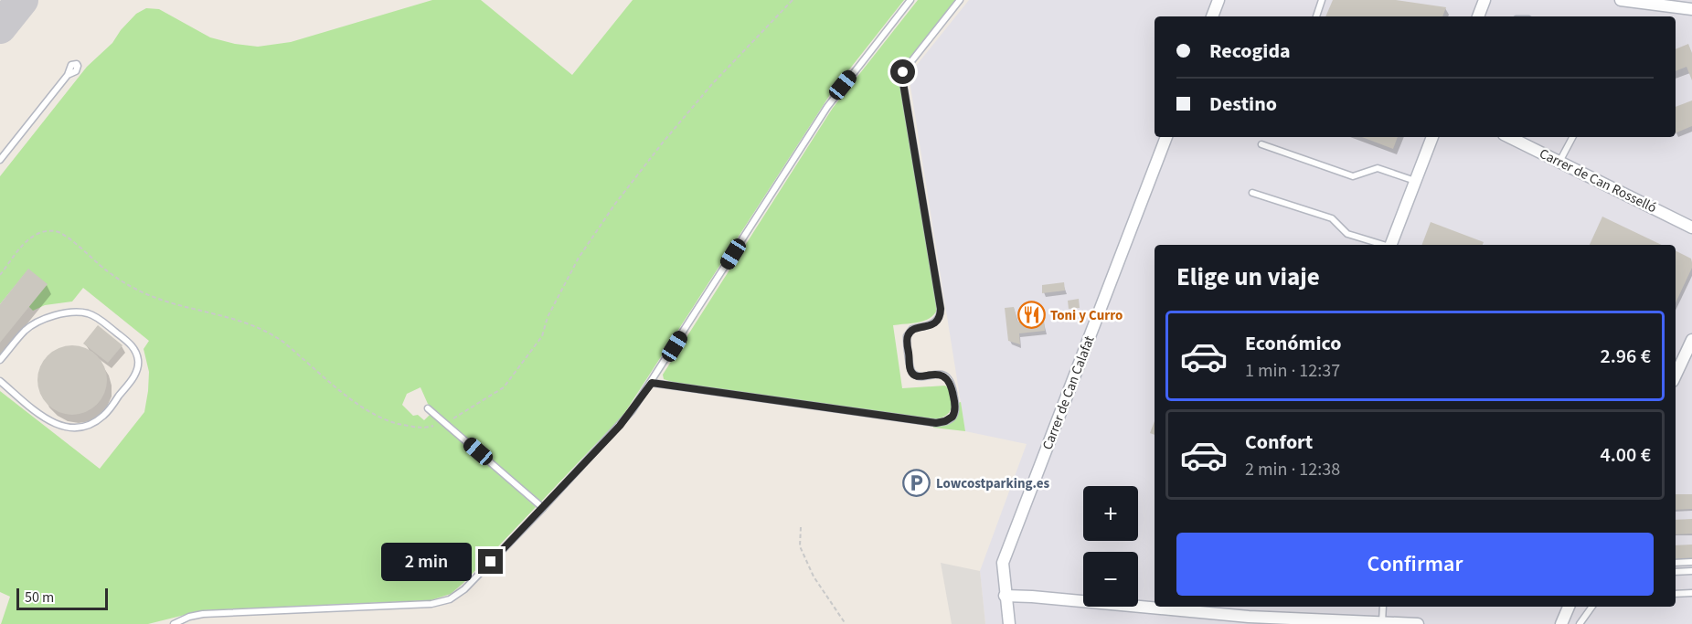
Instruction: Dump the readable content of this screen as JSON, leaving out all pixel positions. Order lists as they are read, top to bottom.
{
  "streets": {
    "street": ["Carrer de Can Rosselló", "Carrer de Can Calafat"]
  },
  "places": {
    "restaurant": ["Toni y Curro"],
    "parking": ["Lowcostparking.es"]
  },
  "scale_bar": "50 m",
  "page": {
    "banner": ["Recogida", "Destino"],
    "heading": "Elige un viaje",
    "list": [
      {
        "name": "Económico",
        "note": "1 min · 12:37",
        "value": "2.96 €"
      },
      {
        "name": "Confort",
        "note": "2 min · 12:38",
        "value": "4.00 €"
      }
    ],
    "map_buttons": ["+", "−"],
    "buttons": "Confirmar",
    "bubble": "2 min",
    "scale": "50 m"
  }
}
